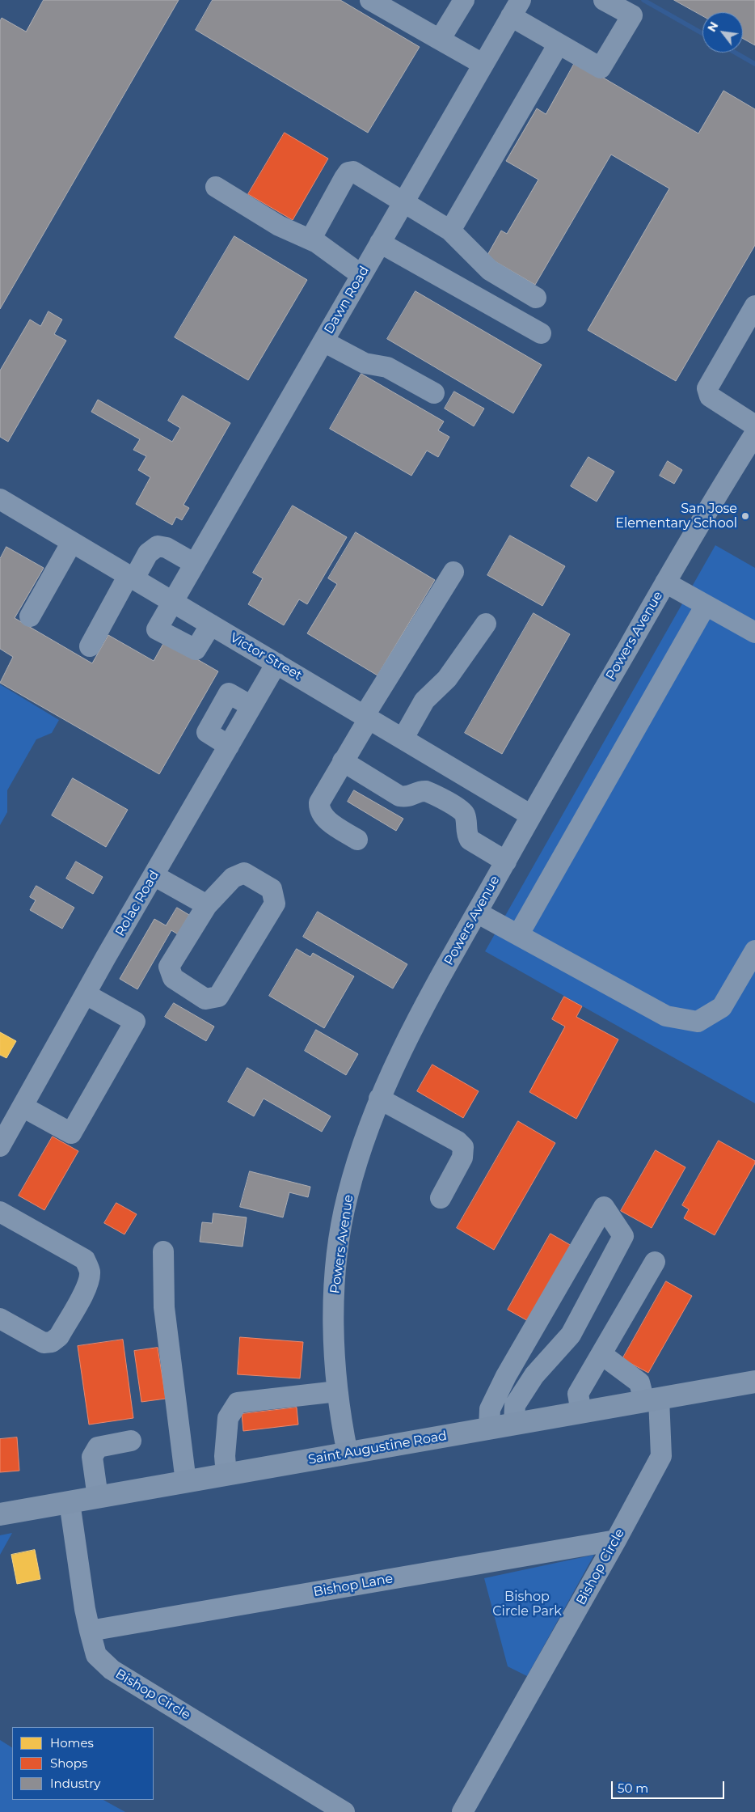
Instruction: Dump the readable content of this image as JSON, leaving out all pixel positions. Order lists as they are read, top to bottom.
{
  "streets": {
    "main road": ["Saint Augustine Road"],
    "street": [
      "Dawn Road",
      "Powers Avenue",
      "Victor Street",
      "Rolac Road",
      "Bishop Circle",
      "Bishop Lane"
    ]
  },
  "crossings": [
    ["Dawn Road", "Victor Street"],
    ["Powers Avenue", "Victor Street"],
    ["Powers Avenue", "Saint Augustine Road"],
    ["Victor Street", "Rolac Road"],
    ["Saint Augustine Road", "Bishop Circle"],
    ["Bishop Circle", "Bishop Lane"]
  ],
  "parks": ["Bishop Circle Park"],
  "places": ["San Jose Elementary School"],
  "legend": ["Homes", "Shops", "Industry"],
  "scale_bar": "50 m",
  "north": "top left"
}
